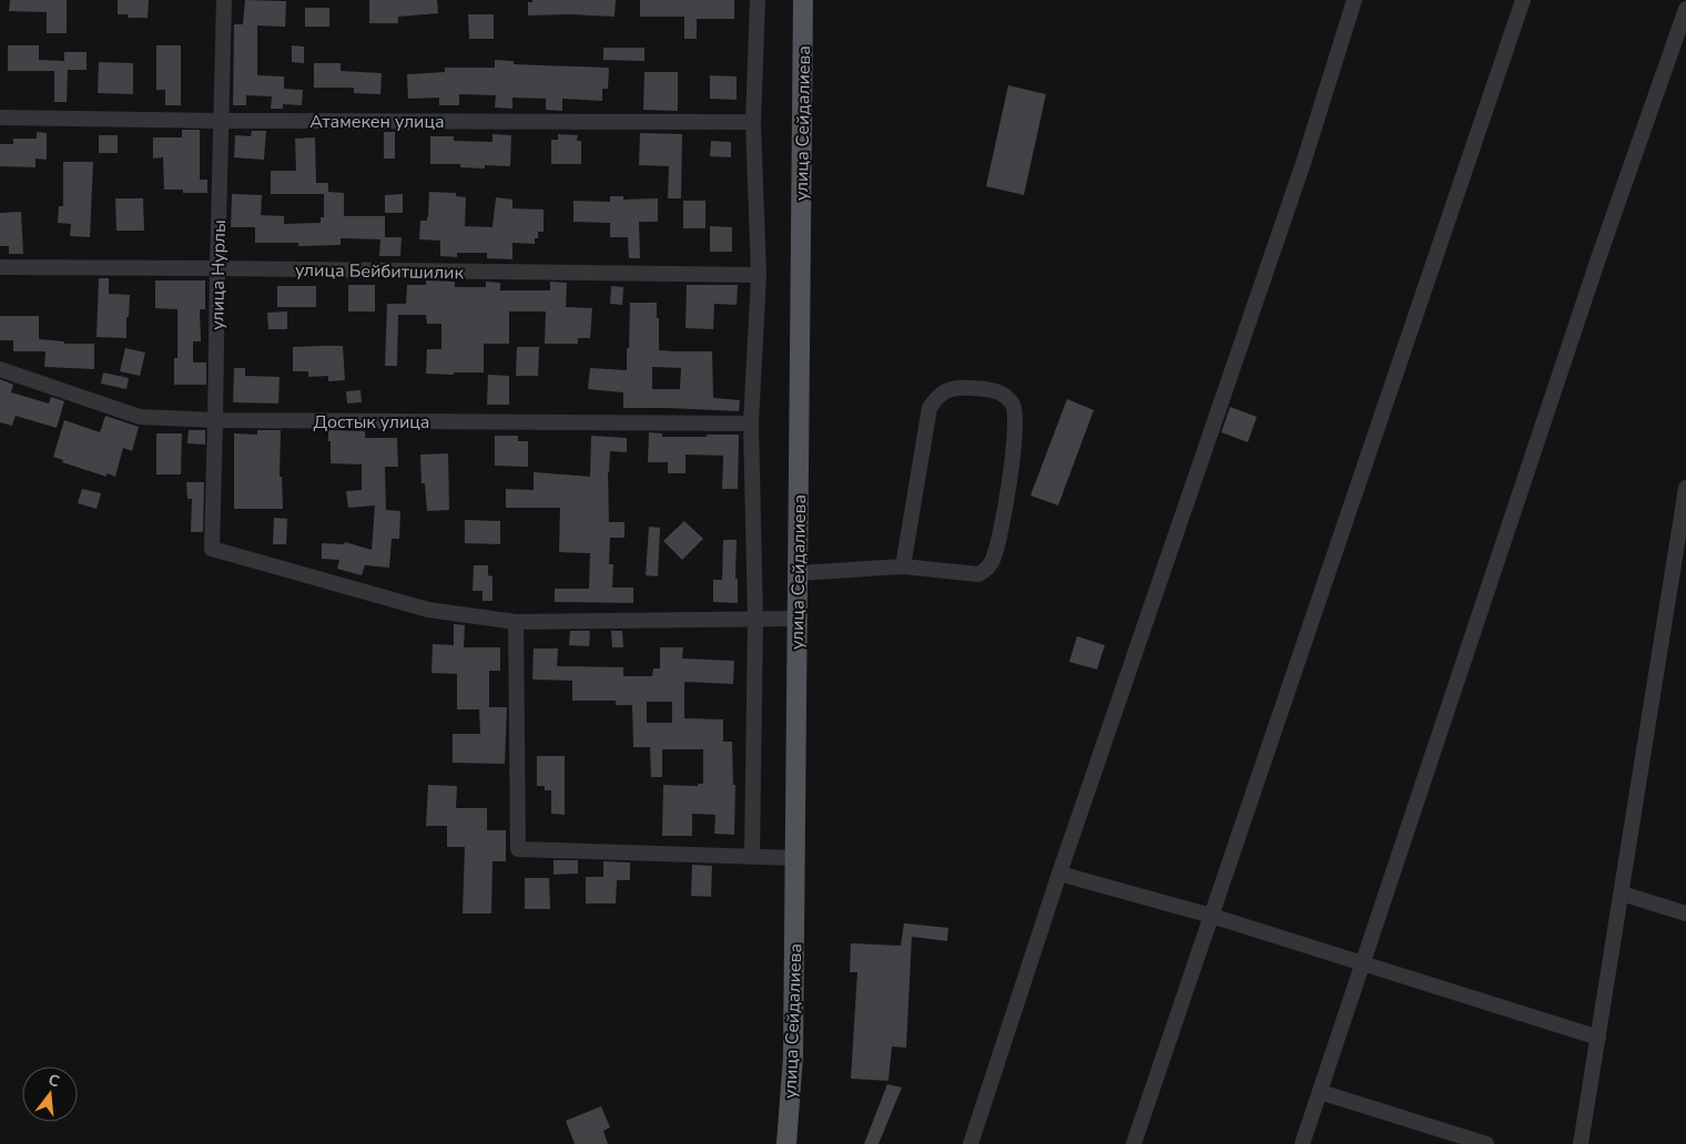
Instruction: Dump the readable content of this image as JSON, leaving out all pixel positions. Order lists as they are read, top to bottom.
{
  "streets": {
    "main road": ["улица Сейдалиева"],
    "street": [
      "Атамекен улица",
      "улица Бейбитшилик",
      "улица Нурлы",
      "Достык улица"
    ]
  },
  "crossings": [
    ["Атамекен улица", "улица Нурлы"],
    ["улица Бейбитшилик", "улица Нурлы"],
    ["улица Нурлы", "Достык улица"]
  ],
  "north": "top"
}
